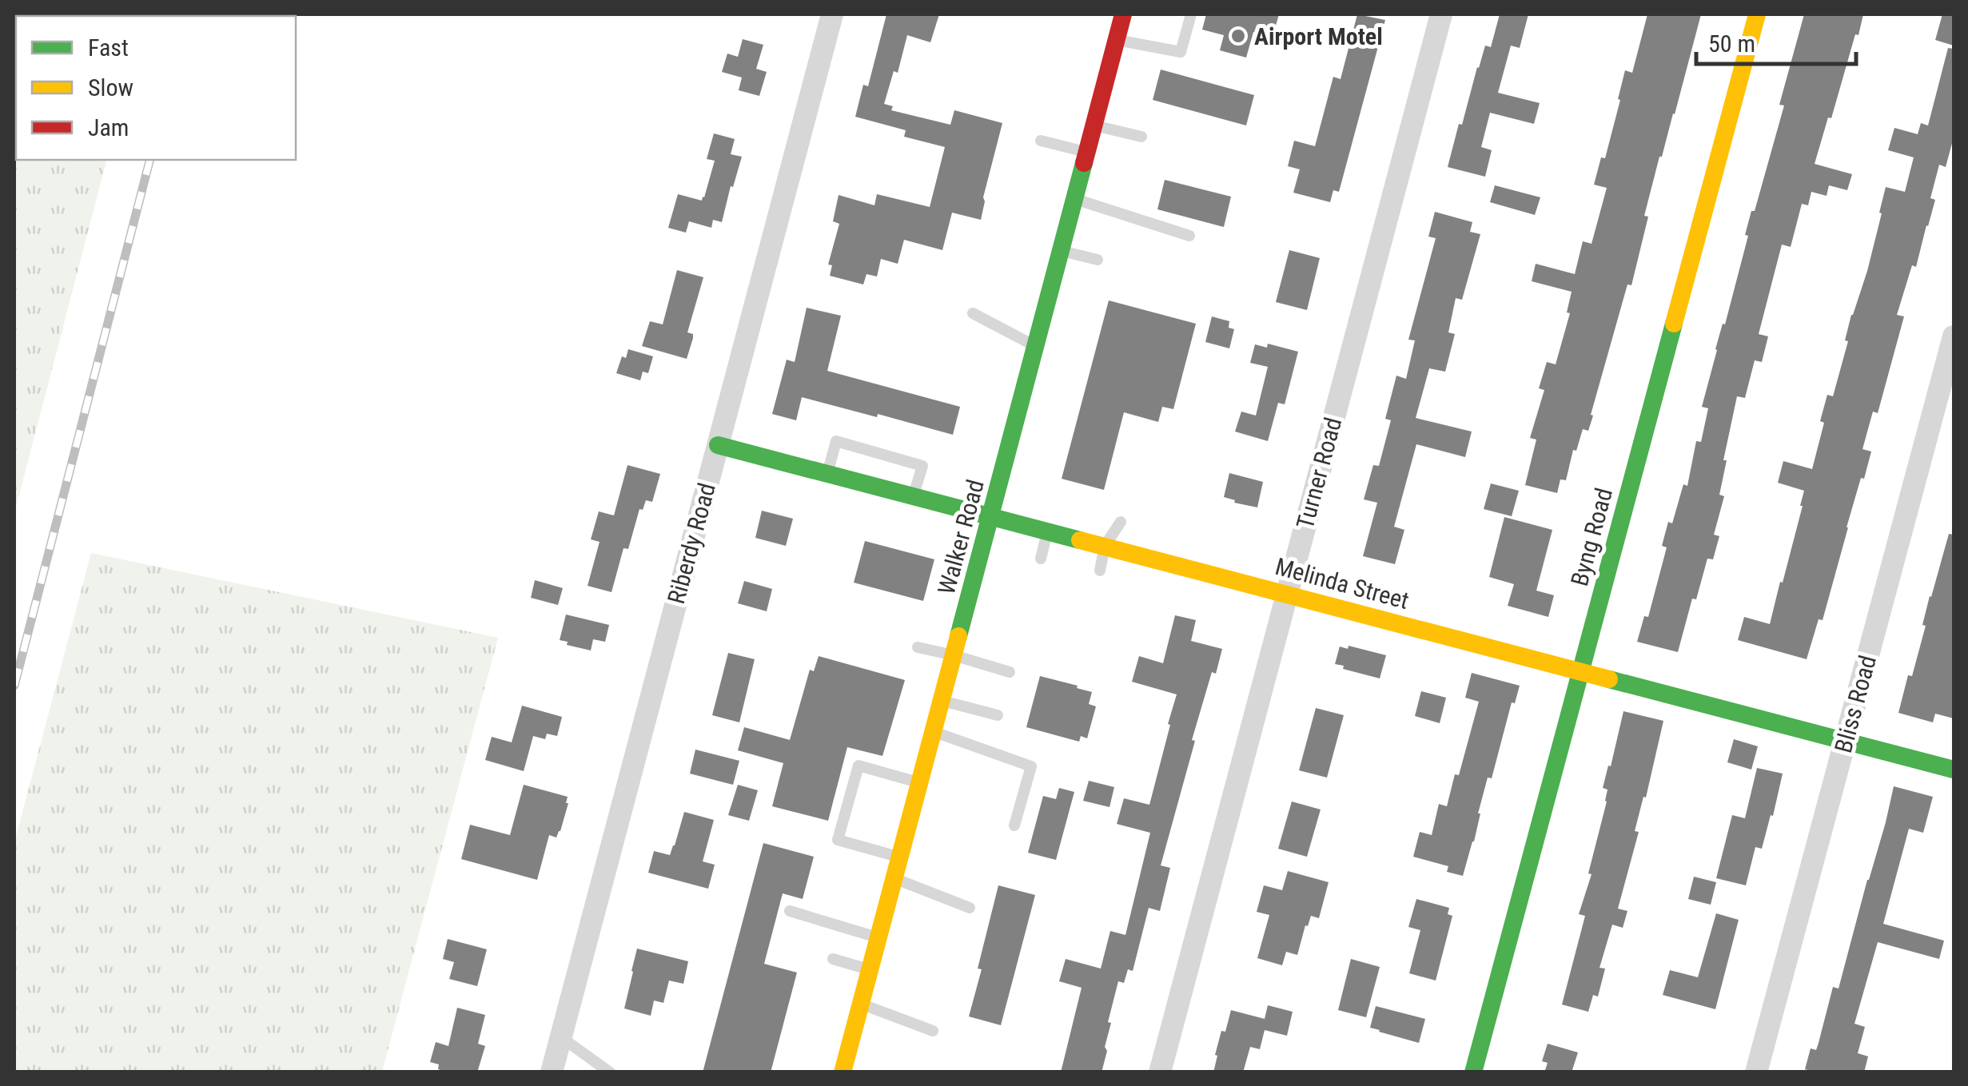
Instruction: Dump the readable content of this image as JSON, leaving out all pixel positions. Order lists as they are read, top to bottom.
{
  "streets": {
    "street": [
      "Turner Road",
      "Walker Road",
      "Byng Road",
      "Riberdy Road",
      "Melinda Street",
      "Bliss Road"
    ]
  },
  "crossings": [
    ["Turner Road", "Melinda Street"],
    ["Walker Road", "Melinda Street"],
    ["Byng Road", "Melinda Street"],
    ["Riberdy Road", "Melinda Street"],
    ["Melinda Street", "Bliss Road"]
  ],
  "places": ["Airport Motel"],
  "legend": ["Fast", "Slow", "Jam"],
  "scale_bar": "50 m"
}
